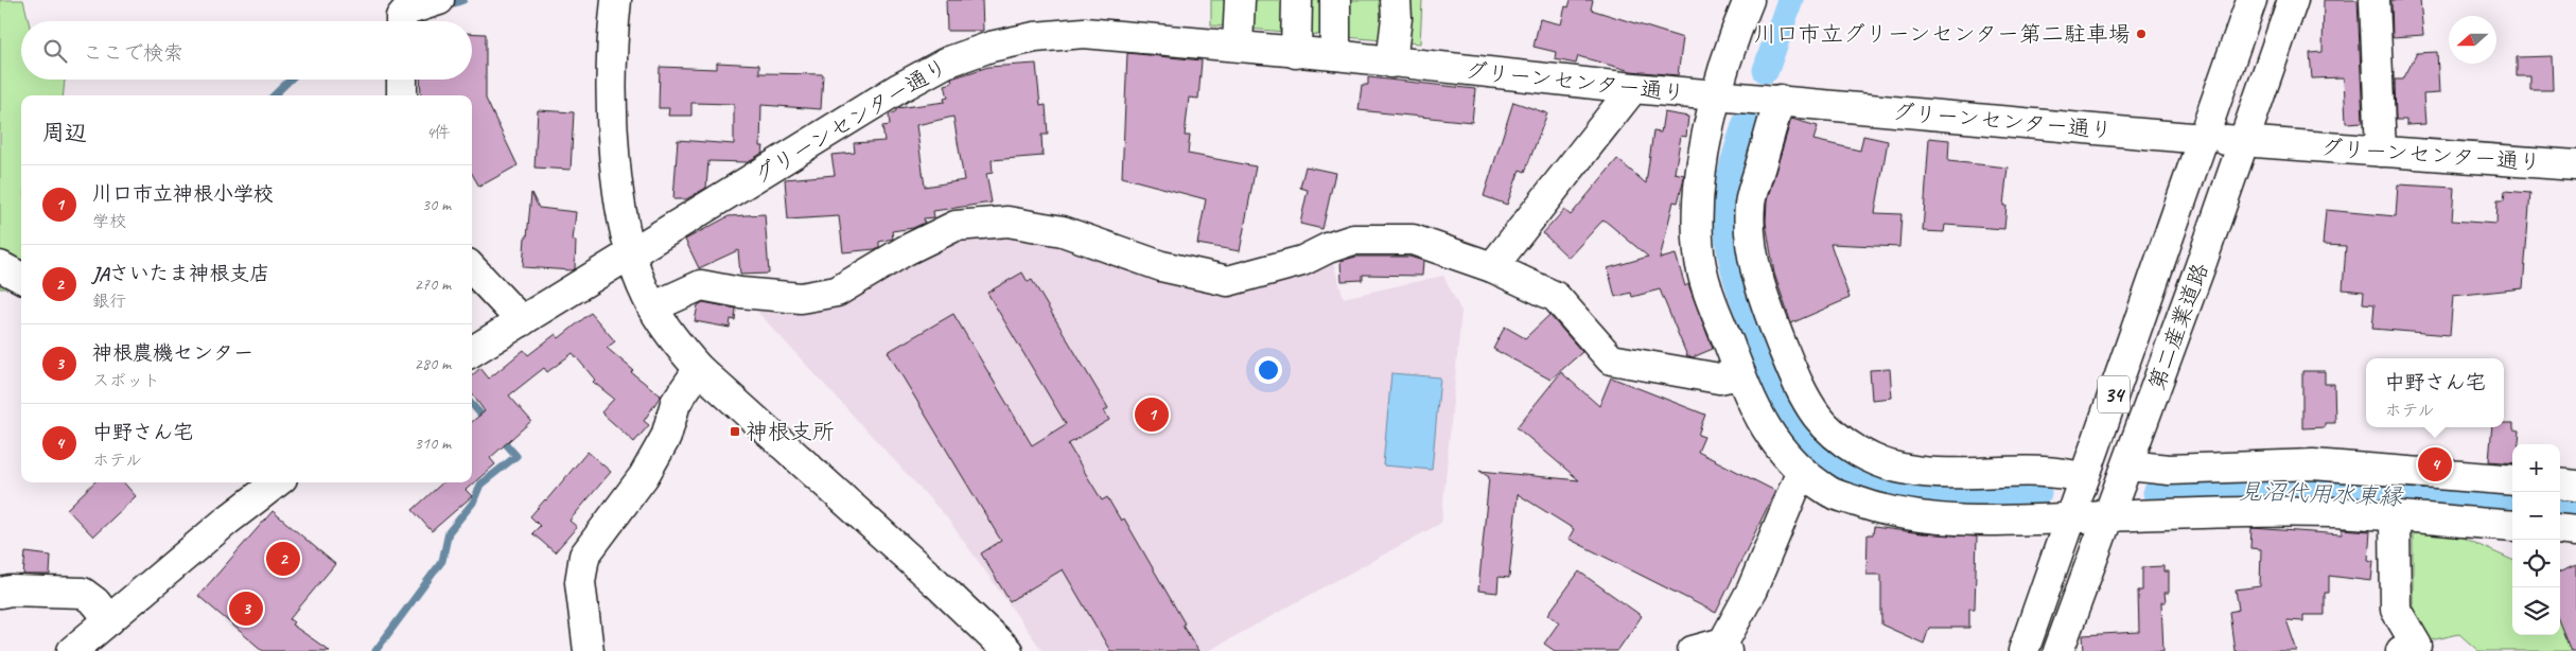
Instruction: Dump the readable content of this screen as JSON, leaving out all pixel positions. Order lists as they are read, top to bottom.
{
  "streets": {
    "street": ["グリーンセンター通り", "第二産業道路", "34"]
  },
  "crossings": [
    ["グリーンセンター通り", "第二産業道路"]
  ],
  "water": ["見沼代用水東縁"],
  "places": {
    "other": ["川口市立グリーンセンター第二駐車場"],
    "transit": ["神根支所"]
  },
  "north": "left",
  "page": {
    "search": "ここで検索",
    "heading": ["周辺", "4件"],
    "list": [
      {
        "mark": "1",
        "name": "川口市立神根小学校",
        "note": "学校",
        "value": "30 m"
      },
      {
        "mark": "2",
        "name": "JAさいたま神根支店",
        "note": "銀行",
        "value": "270 m"
      },
      {
        "mark": "3",
        "name": "神根農機センター",
        "note": "スポット",
        "value": "280 m"
      },
      {
        "mark": "4",
        "name": "中野さん宅",
        "note": "ホテル",
        "value": "310 m"
      }
    ],
    "popup": ["中野さん宅", "ホテル"],
    "pins": [
      "1",
      "4",
      "2",
      "3"
    ],
    "map_buttons": ["+", "−"]
  }
}
